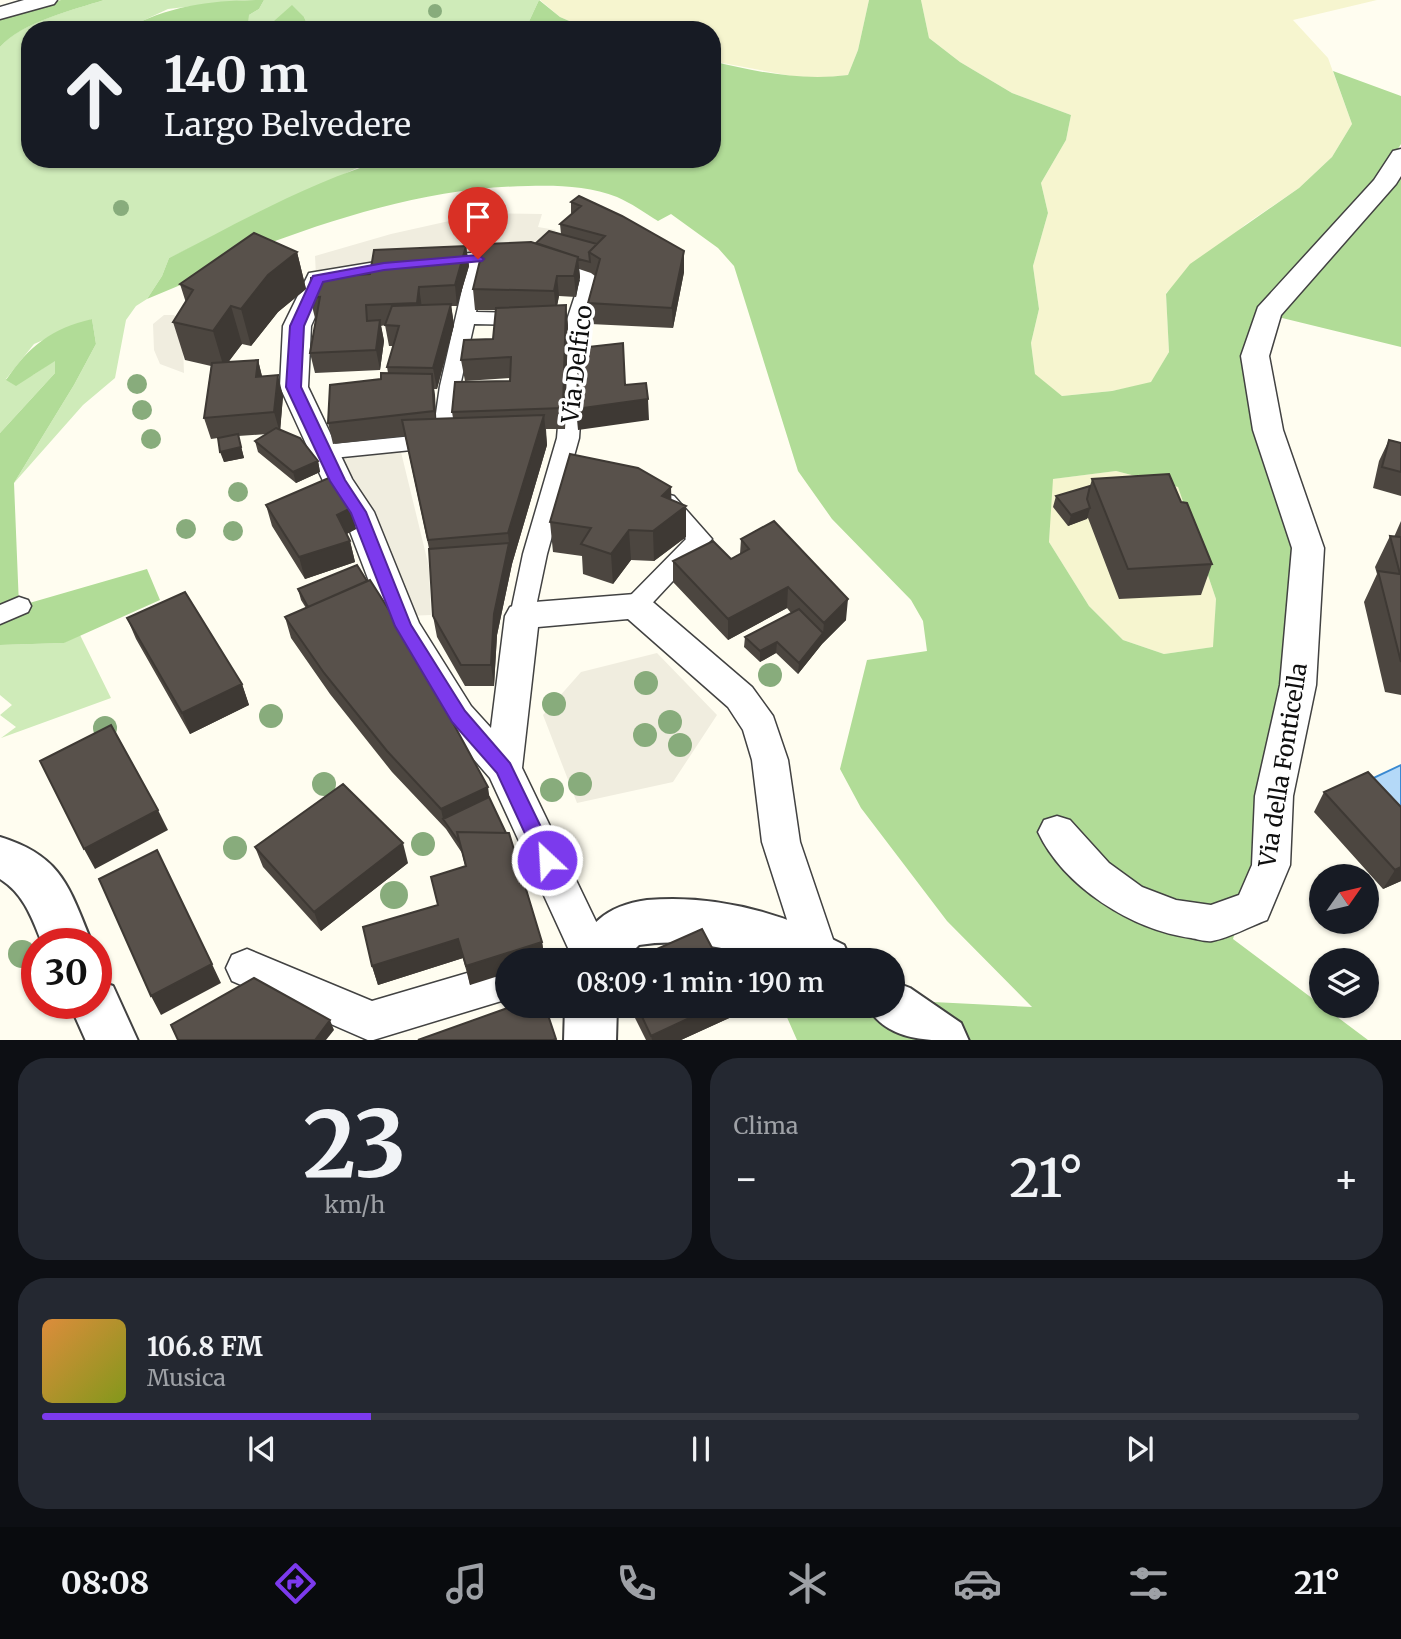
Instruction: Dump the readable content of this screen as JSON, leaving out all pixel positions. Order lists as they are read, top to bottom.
{
  "streets": {
    "street": ["Via Delfico", "Via della Fonticella"]
  },
  "north": "top right",
  "page": {
    "turn": ["140 m", "Largo Belvedere"],
    "limit": "30",
    "trip": "08:09 · 1 min · 190 m",
    "tile": [
      ["23", "km/h"],
      "Clima"
    ],
    "heat": ["−", "21°", "+"],
    "song": ["106.8 FM", "Musica"],
    "tabs": ["08:08", "21°"]
  }
}
